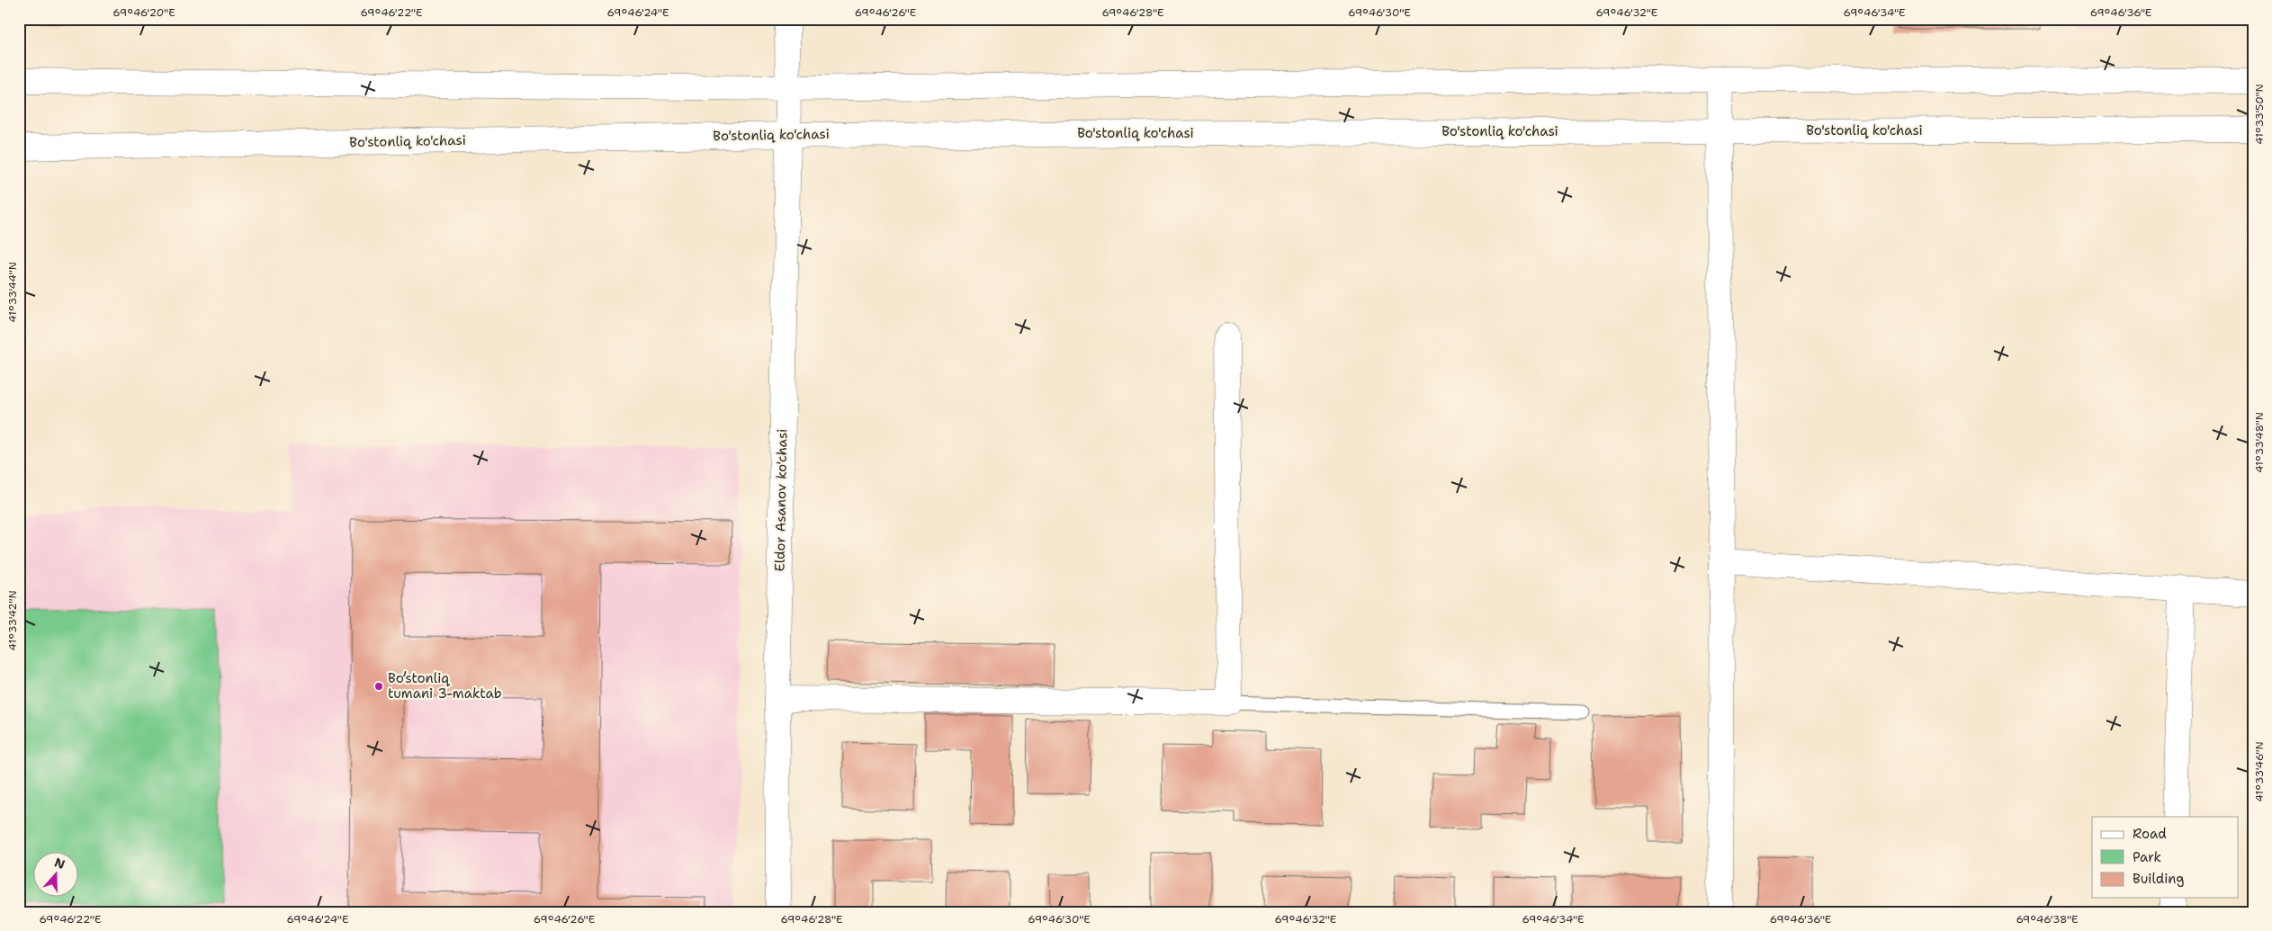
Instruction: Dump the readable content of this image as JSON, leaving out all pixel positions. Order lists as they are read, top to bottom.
{
  "streets": {
    "street": ["Bo'stonliq ko'chasi", "Eldor Asanov ko'chasi"]
  },
  "crossings": [
    ["Bo'stonliq ko'chasi", "Eldor Asanov ko'chasi"]
  ],
  "places": ["Bo’stonliq tumani 3-maktab"],
  "legend": ["Road", "Park", "Building"],
  "north": "top",
  "coordinates": [
    "69°46'20\"E",
    "69°46'22\"E",
    "69°46'24\"E",
    "69°46'26\"E",
    "69°46'28\"E",
    "69°46'30\"E",
    "69°46'32\"E",
    "69°46'34\"E",
    "69°46'36\"E",
    "41°33'50\"N",
    "41°33'44\"N",
    "41°33'48\"N",
    "41°33'42\"N",
    "41°33'46\"N",
    "69°46'38\"E"
  ]
}
